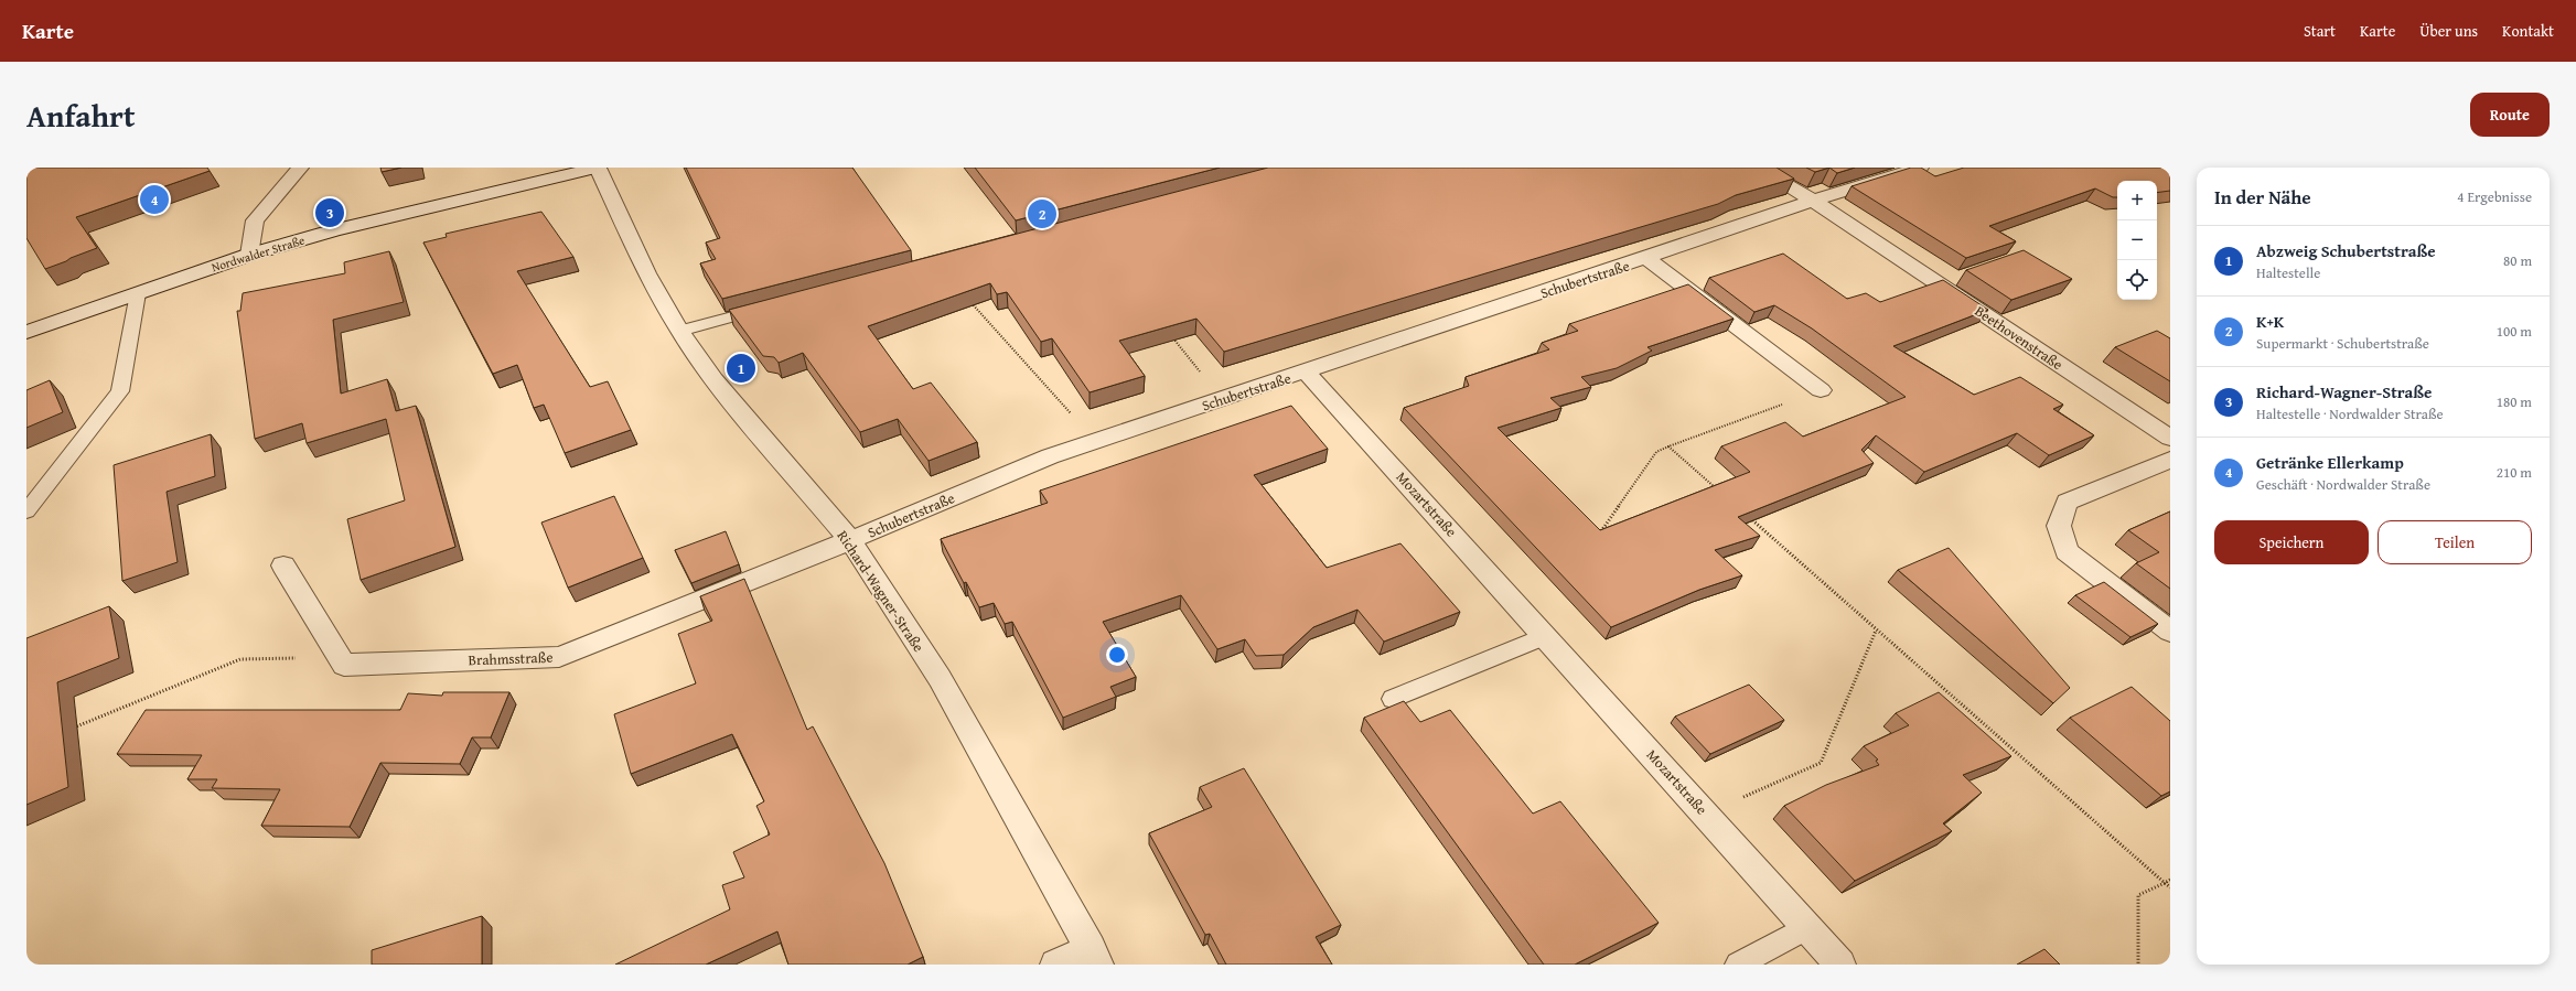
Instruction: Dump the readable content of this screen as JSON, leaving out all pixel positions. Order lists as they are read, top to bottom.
{
  "streets": {
    "street": [
      "Nordwalder Straße",
      "Schubertstraße",
      "Beethovenstraße",
      "Mozartstraße",
      "Richard-Wagner-Straße",
      "Brahmsstraße"
    ]
  },
  "crossings": [
    ["Nordwalder Straße", "Richard-Wagner-Straße"],
    ["Schubertstraße", "Beethovenstraße"],
    ["Schubertstraße", "Mozartstraße"],
    ["Schubertstraße", "Richard-Wagner-Straße"],
    ["Schubertstraße", "Brahmsstraße"],
    ["Richard-Wagner-Straße", "Brahmsstraße"]
  ],
  "page": {
    "header": "Karte",
    "nav": [
      "Start",
      "Karte",
      "Über uns",
      "Kontakt"
    ],
    "title": "Anfahrt",
    "buttons": [
      "Route",
      ["Speichern", "Teilen"]
    ],
    "heading": ["In der Nähe", "4 Ergebnisse"],
    "map_buttons": ["+", "−"],
    "pins": [
      "4",
      "3",
      "2",
      "1"
    ],
    "list": [
      {
        "mark": "1",
        "name": "Abzweig Schubertstraße",
        "note": "Haltestelle",
        "value": "80 m"
      },
      {
        "mark": "2",
        "name": "K+K",
        "note": "Supermarkt · Schubertstraße",
        "value": "100 m"
      },
      {
        "mark": "3",
        "name": "Richard-Wagner-Straße",
        "note": "Haltestelle · Nordwalder Straße",
        "value": "180 m"
      },
      {
        "mark": "4",
        "name": "Getränke Ellerkamp",
        "note": "Geschäft · Nordwalder Straße",
        "value": "210 m"
      }
    ]
  }
}
